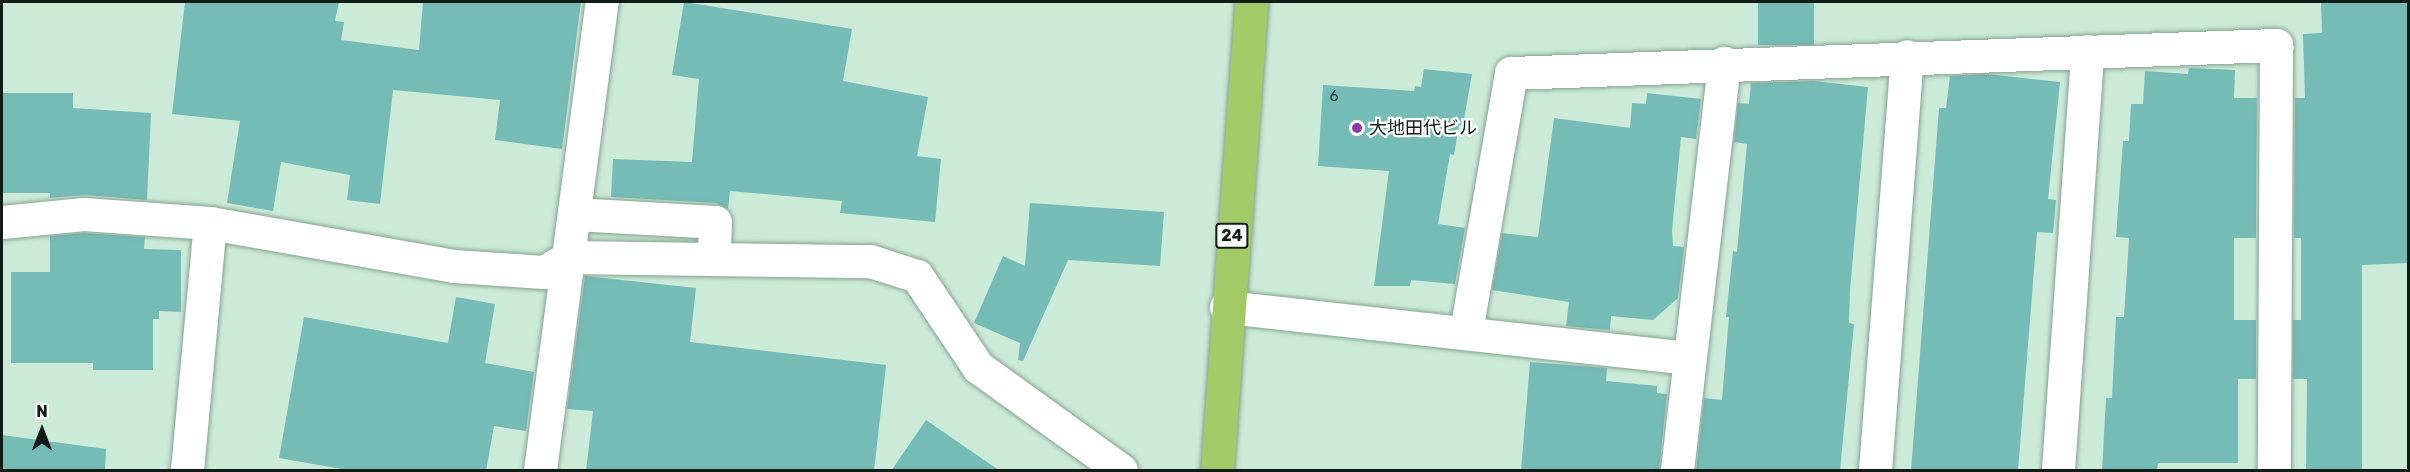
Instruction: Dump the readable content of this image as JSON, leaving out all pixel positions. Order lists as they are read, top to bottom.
{
  "streets": {
    "highway": ["24"]
  },
  "places": ["大地田代ビル"],
  "house_numbers": ["6"],
  "north": "top"
}
